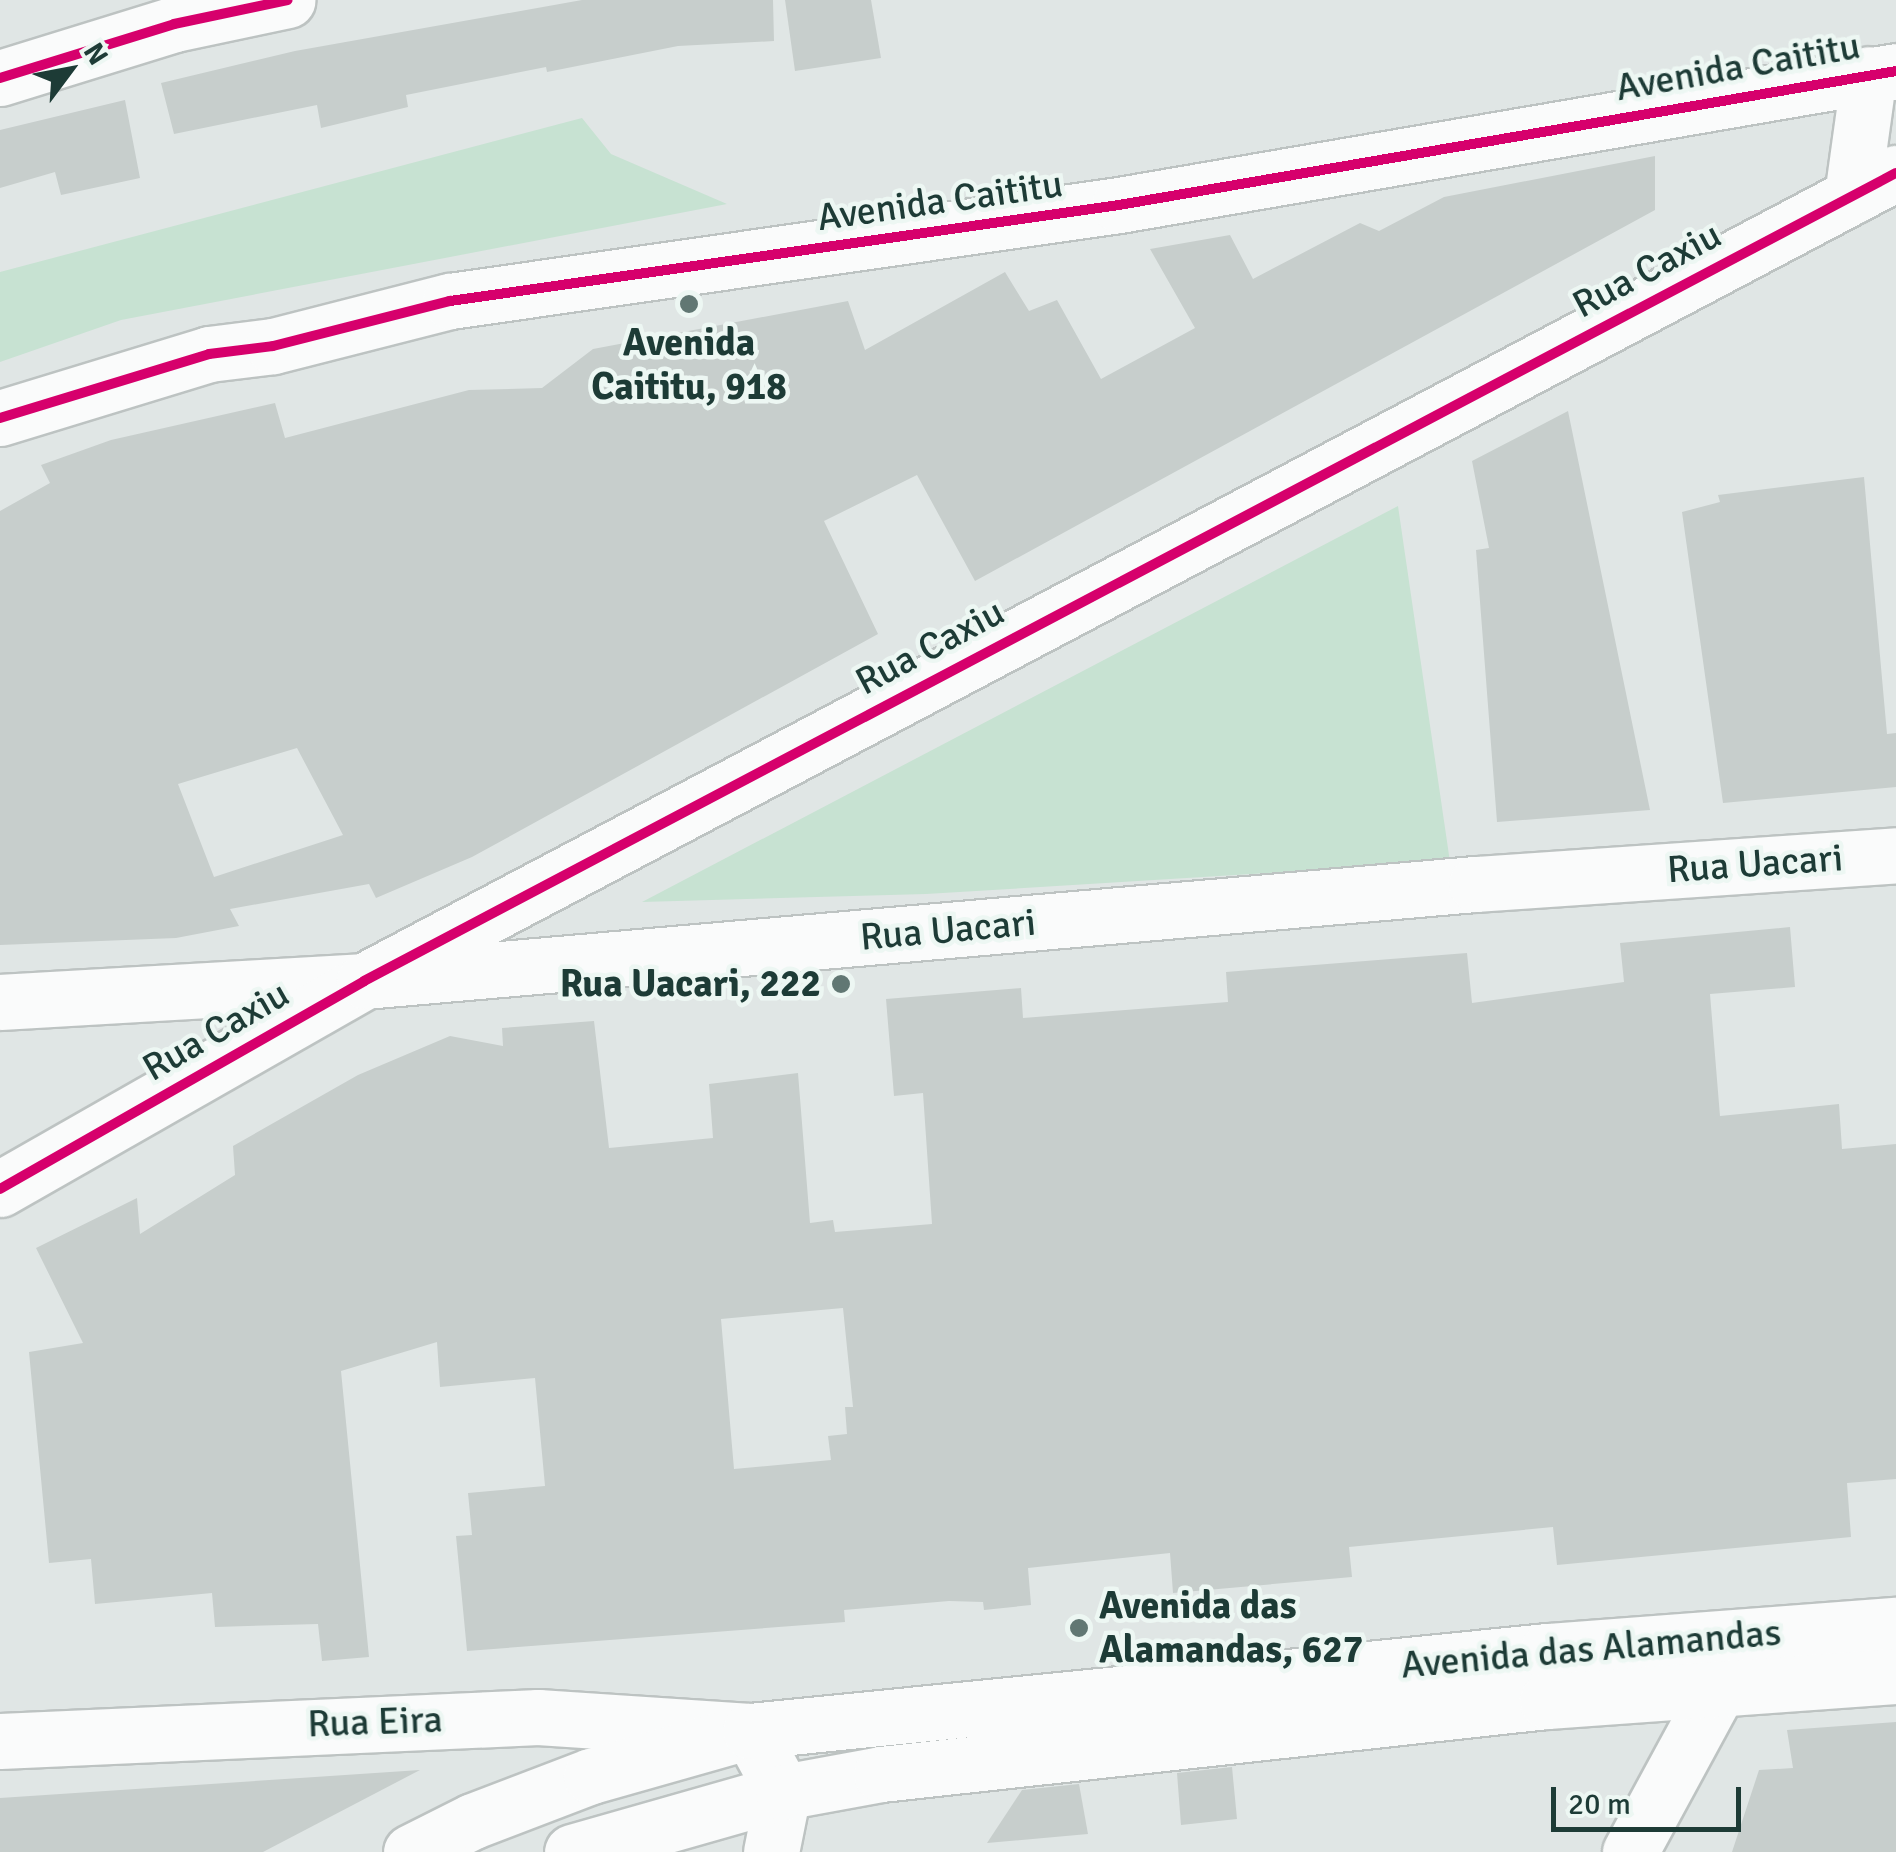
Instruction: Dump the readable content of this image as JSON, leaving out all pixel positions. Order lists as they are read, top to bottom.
{
  "streets": {
    "street": [
      "Avenida Caititu",
      "Rua Caxiu",
      "Rua Uacari",
      "Avenida das Alamandas",
      "Rua Eira"
    ]
  },
  "crossings": [
    ["Avenida Caititu", "Rua Caxiu"],
    ["Rua Caxiu", "Rua Uacari"],
    ["Avenida das Alamandas", "Rua Eira"]
  ],
  "places": ["Avenida Caititu, 918", "Rua Uacari, 222", "Avenida das Alamandas, 627"],
  "scale_bar": "20 m",
  "north": "top right"
}
